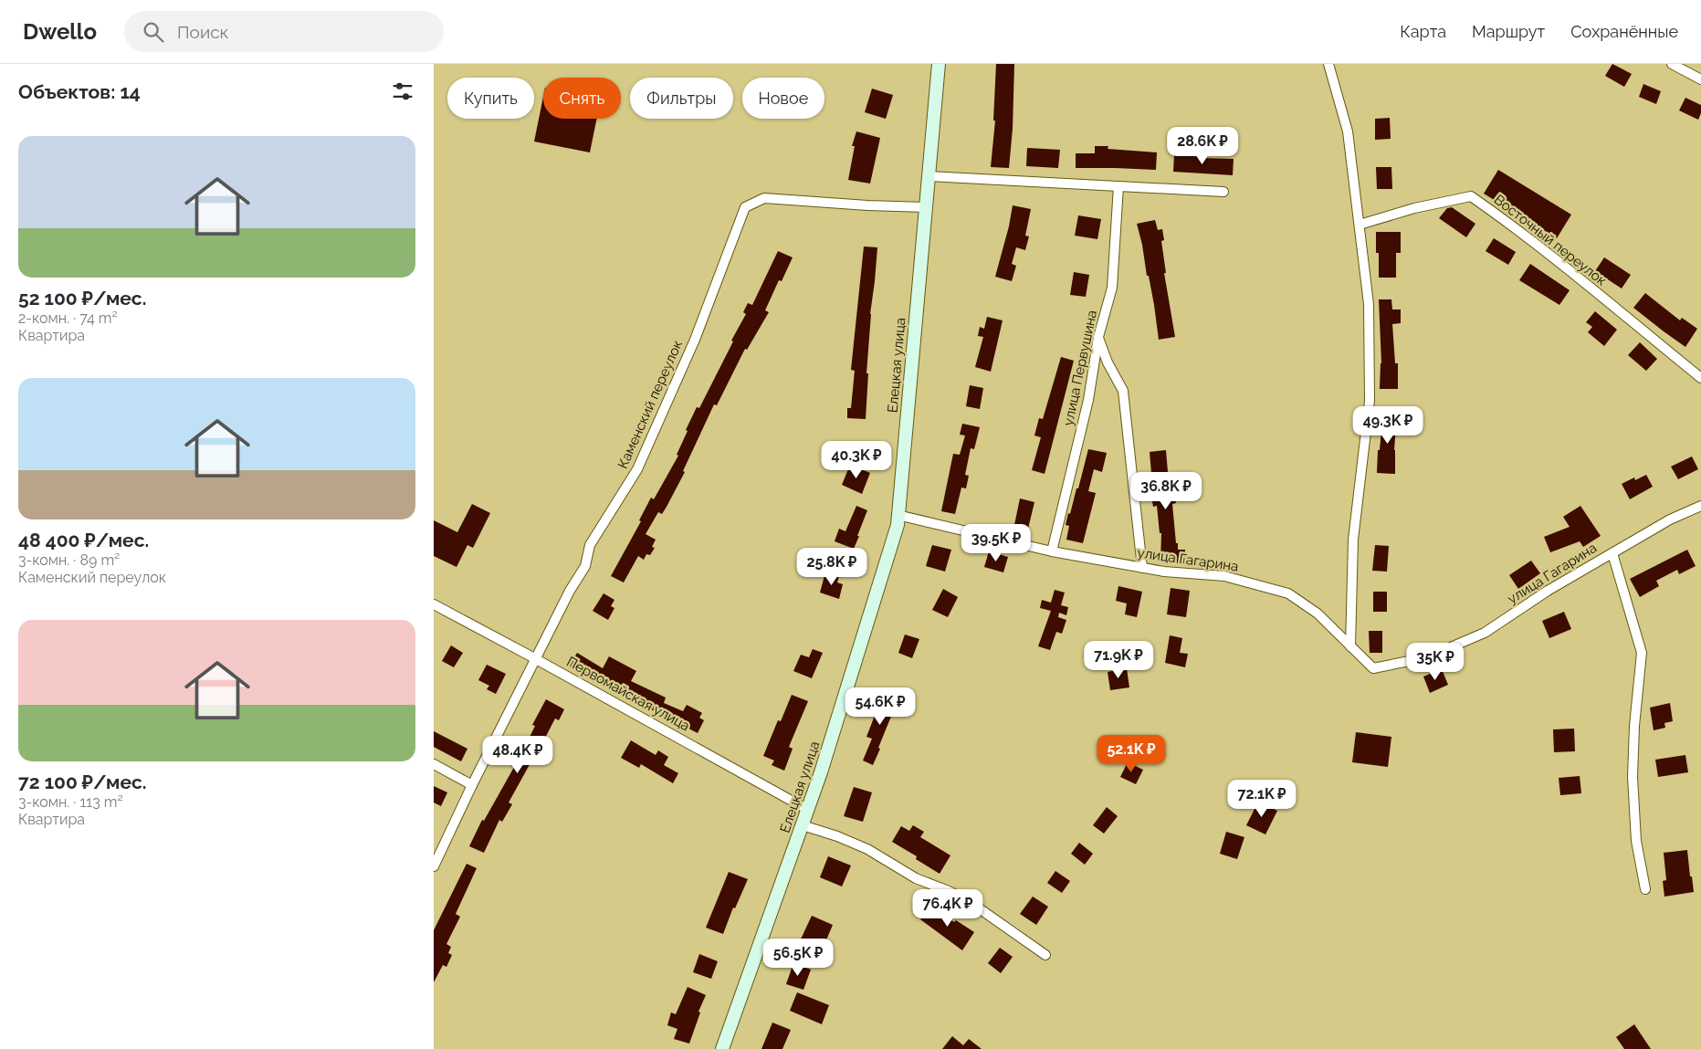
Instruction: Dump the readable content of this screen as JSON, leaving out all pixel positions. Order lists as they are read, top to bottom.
{
  "streets": {
    "main road": ["Елецкая улица"],
    "street": [
      "Восточный переулок",
      "улица Первушина",
      "Каменский переулок",
      "улица Гагарина",
      "Первомайская улица"
    ]
  },
  "crossings": [
    ["Елецкая улица", "Каменский переулок"],
    ["Елецкая улица", "улица Гагарина"],
    ["Елецкая улица", "Первомайская улица"],
    ["улица Первушина", "улица Гагарина"],
    ["Каменский переулок", "Первомайская улица"]
  ],
  "page": {
    "header": "Dwello",
    "search": "Поиск",
    "nav": ["Карта", "Маршрут", "Сохранённые"],
    "heading": "Объектов: 14",
    "chip": [
      "Купить",
      "Снять",
      "Фильтры",
      "Новое"
    ],
    "list": [
      {
        "name": "52 100 ₽/мес.",
        "note": "2-комн. · 74 m² · Квартира"
      },
      {
        "name": "48 400 ₽/мес.",
        "note": "3-комн. · 89 m² · Каменский переулок"
      },
      {
        "name": "72 100 ₽/мес.",
        "note": "3-комн. · 113 m² · Квартира"
      }
    ],
    "price": [
      "28.6K ₽",
      "49.3K ₽",
      "40.3K ₽",
      "36.8K ₽",
      "39.5K ₽",
      "25.8K ₽",
      "71.9K ₽",
      "35K ₽",
      "54.6K ₽",
      "52.1K ₽",
      "48.4K ₽",
      "72.1K ₽",
      "76.4K ₽",
      "56.5K ₽"
    ]
  }
}
